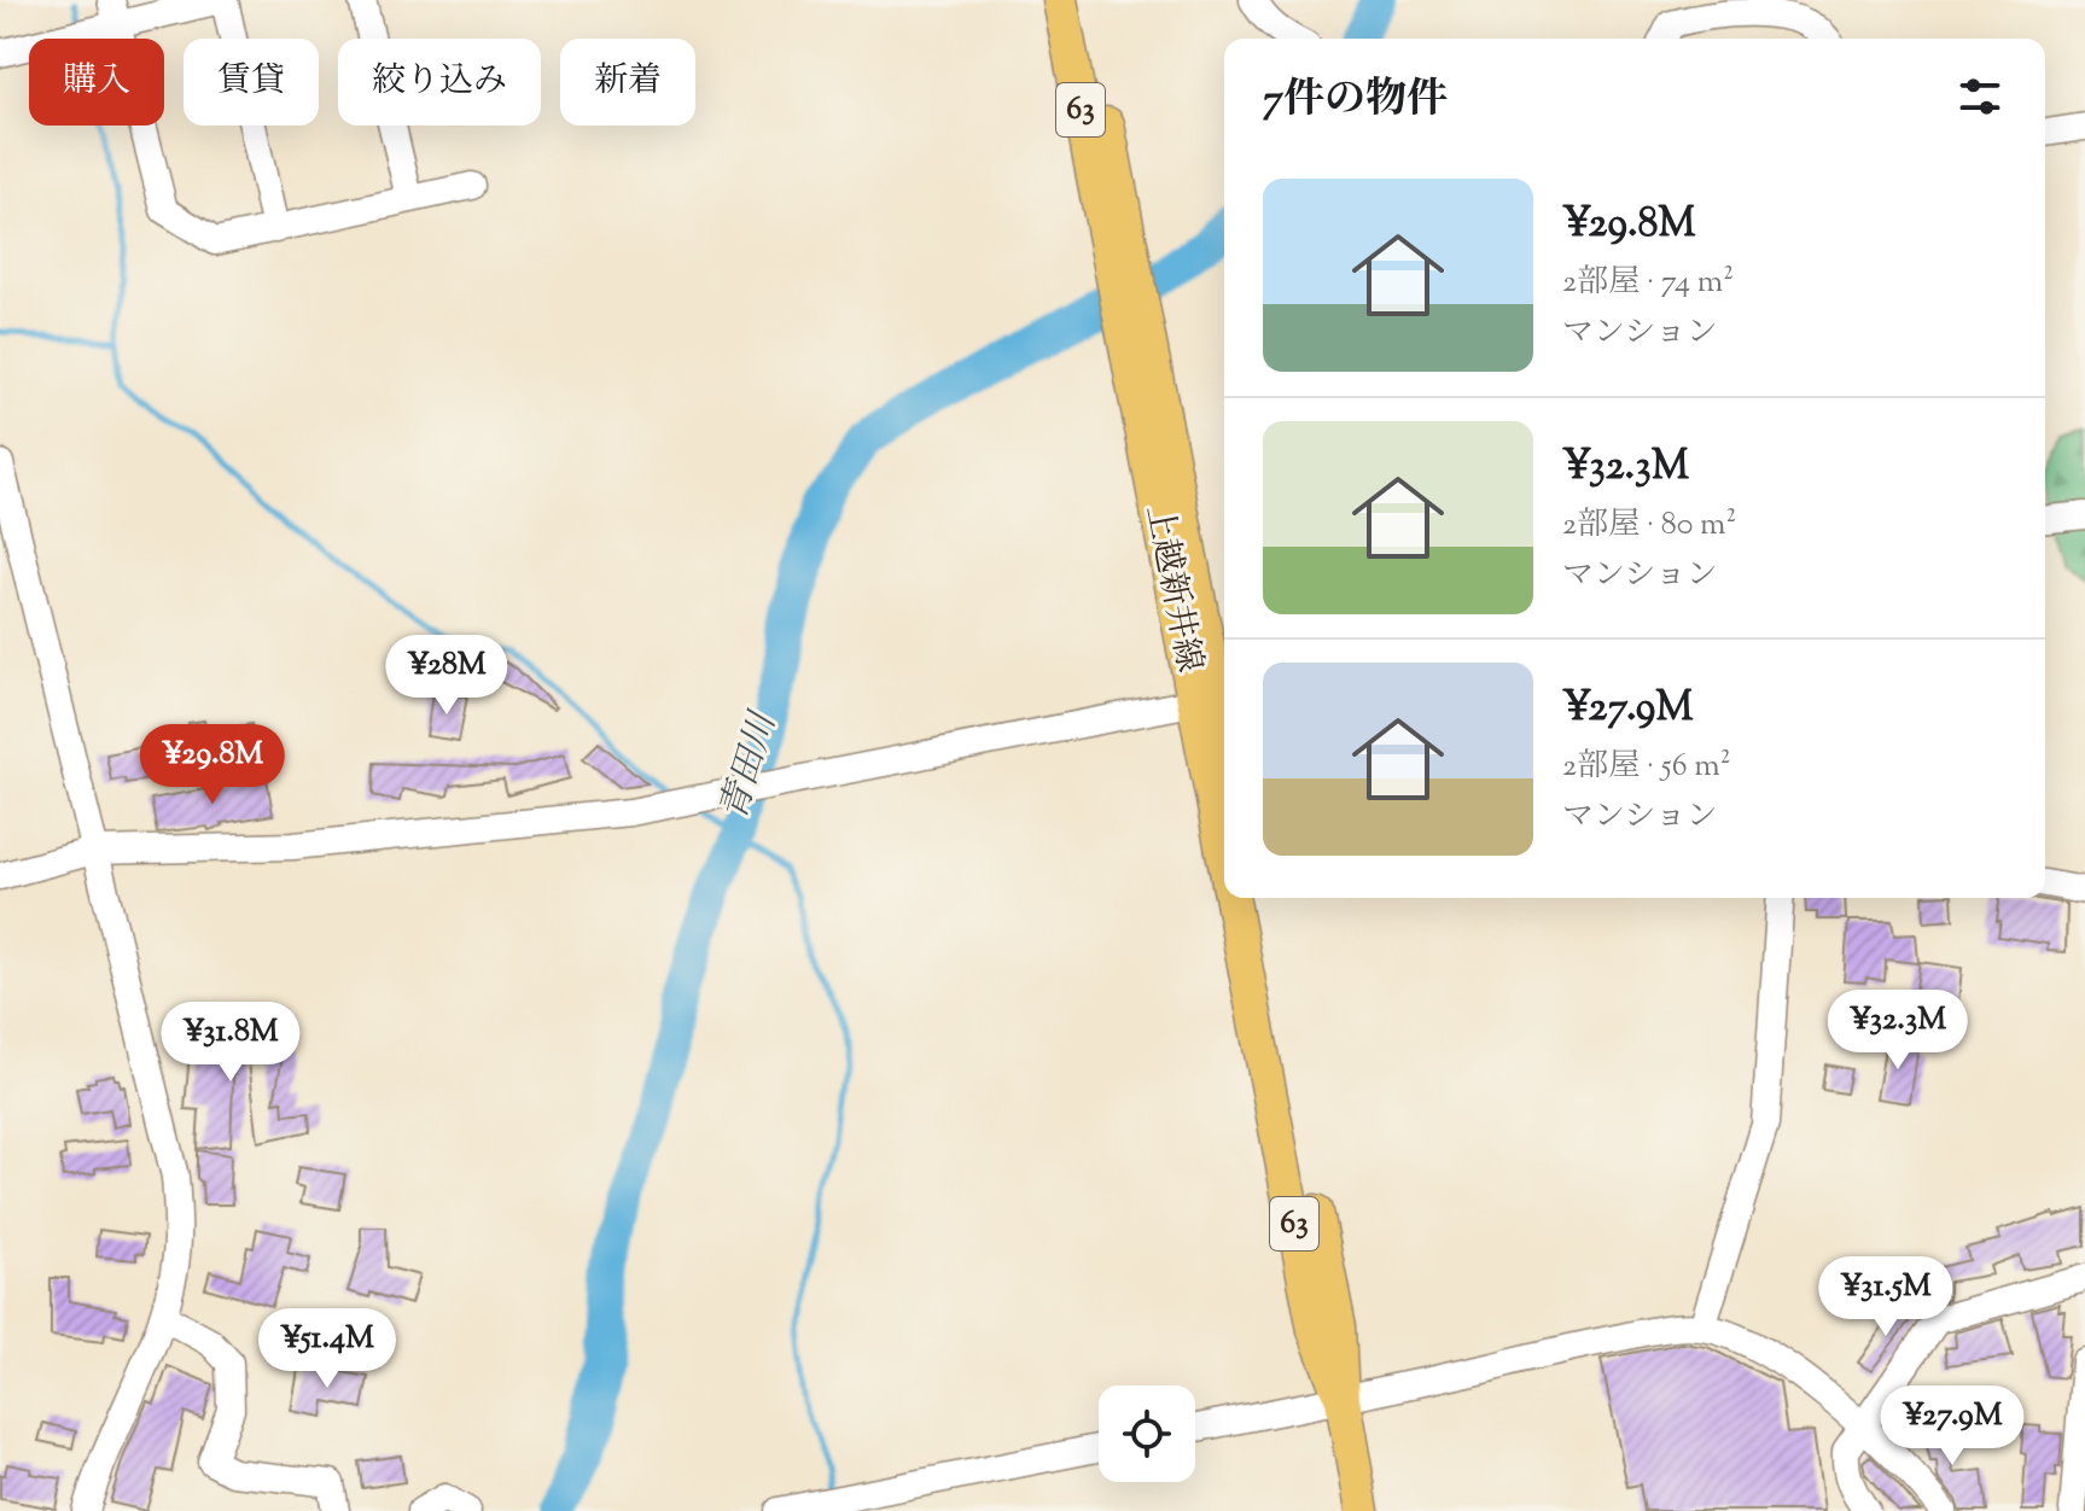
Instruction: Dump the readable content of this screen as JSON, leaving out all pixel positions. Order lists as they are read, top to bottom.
{
  "streets": {
    "main road": ["63", "上越新井線"]
  },
  "water": ["青田川"],
  "page": {
    "chip": [
      "購入",
      "賃貸",
      "絞り込み",
      "新着"
    ],
    "heading": "7件の物件",
    "list": [
      {
        "name": "¥29.8M",
        "note": "2部屋 · 74 m² · マンション"
      },
      {
        "name": "¥32.3M",
        "note": "2部屋 · 80 m² · マンション"
      },
      {
        "name": "¥27.9M",
        "note": "2部屋 · 56 m² · マンション"
      }
    ],
    "price": [
      "¥28M",
      "¥29.8M",
      "¥32.3M",
      "¥31.8M",
      "¥31.5M",
      "¥51.4M",
      "¥27.9M"
    ]
  }
}
